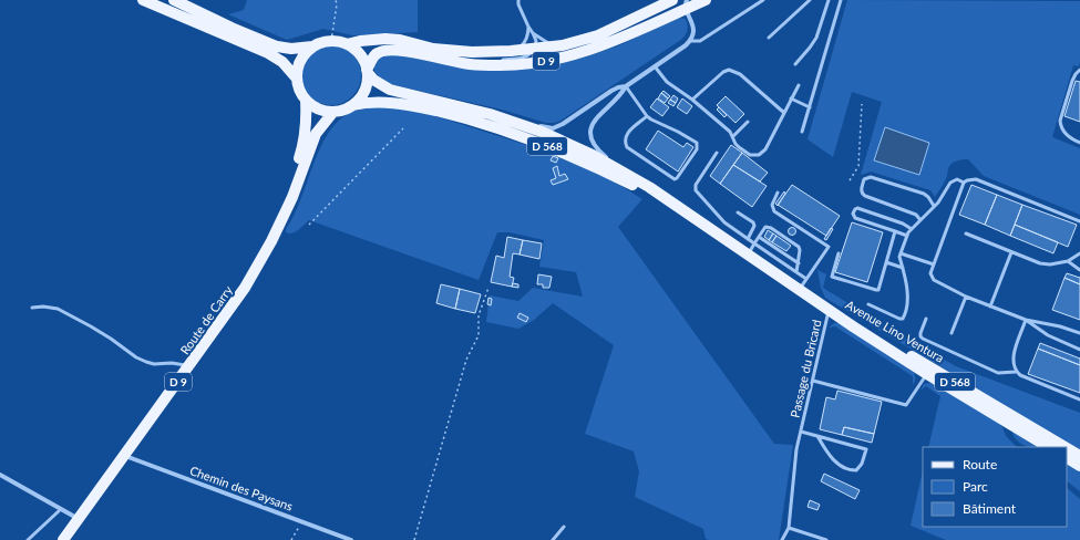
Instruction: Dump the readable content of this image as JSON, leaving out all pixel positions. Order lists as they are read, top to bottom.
{
  "streets": {
    "main road": [
      "D 9",
      "D 568",
      "Route de Carry",
      "Avenue Lino Ventura"
    ],
    "street": ["Chemin des Paysans"],
    "lane": ["Passage du Bricard"]
  },
  "crossings": [
    ["D 9", "D 568"],
    ["D 9", "Route de Carry"],
    ["D 568", "Route de Carry"],
    ["D 568", "Avenue Lino Ventura"],
    ["D 568", "Passage du Bricard"],
    ["Route de Carry", "Chemin des Paysans"],
    ["Avenue Lino Ventura", "Passage du Bricard"]
  ],
  "legend": ["Route", "Parc", "Bâtiment"]
}
